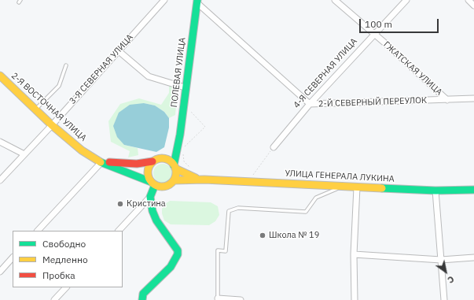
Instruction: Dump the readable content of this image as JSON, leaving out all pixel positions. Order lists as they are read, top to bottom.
{
  "streets": {
    "main road": ["ПОЛЕВАЯ УЛИЦА", "2-Я ВОСТОЧНАЯ УЛИЦА", "УЛИЦА ГЕНЕРАЛА ЛУКИНА"],
    "street": [
      "ГЖАТСКАЯ УЛИЦА",
      "3-Я СЕВЕРНАЯ УЛИЦА",
      "4-Я СЕВЕРНАЯ УЛИЦА",
      "2-Й СЕВЕРНЫЙ ПЕРЕУЛОК"
    ]
  },
  "crossings": [
    ["ГЖАТСКАЯ УЛИЦА", "4-Я СЕВЕРНАЯ УЛИЦА"],
    ["ГЖАТСКАЯ УЛИЦА", "2-Й СЕВЕРНЫЙ ПЕРЕУЛОК"],
    ["3-Я СЕВЕРНАЯ УЛИЦА", "2-Я ВОСТОЧНАЯ УЛИЦА"],
    ["ПОЛЕВАЯ УЛИЦА", "2-Й СЕВЕРНЫЙ ПЕРЕУЛОК"],
    ["ПОЛЕВАЯ УЛИЦА", "2-Я ВОСТОЧНАЯ УЛИЦА"],
    ["ПОЛЕВАЯ УЛИЦА", "УЛИЦА ГЕНЕРАЛА ЛУКИНА"],
    ["4-Я СЕВЕРНАЯ УЛИЦА", "2-Й СЕВЕРНЫЙ ПЕРЕУЛОК"],
    ["2-Я ВОСТОЧНАЯ УЛИЦА", "УЛИЦА ГЕНЕРАЛА ЛУКИНА"]
  ],
  "places": ["Кристина", "Школа № 19"],
  "legend": ["Свободно", "Медленно", "Пробка"],
  "scale_bar": "100 m",
  "north": "bottom right"
}
